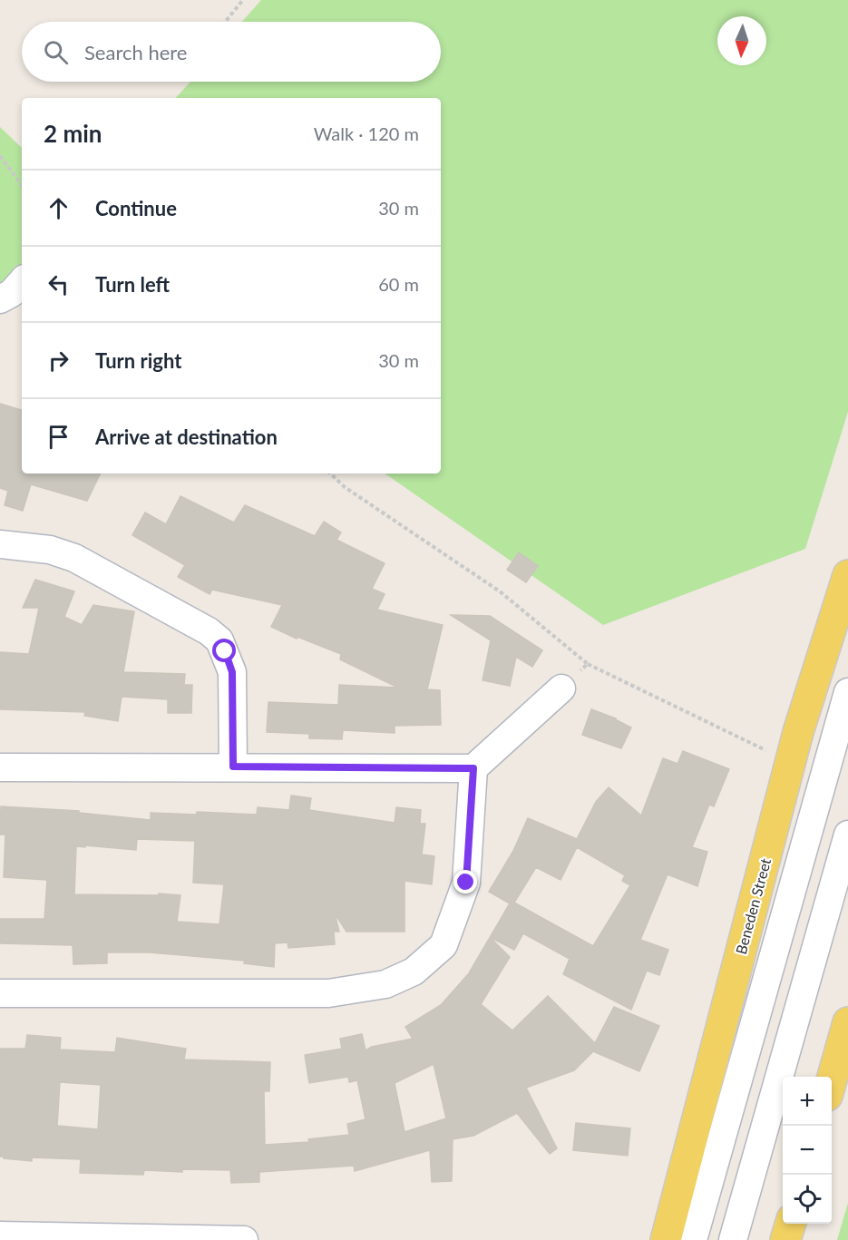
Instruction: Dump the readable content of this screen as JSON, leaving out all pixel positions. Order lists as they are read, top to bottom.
{
  "streets": {
    "main road": ["Beneden Street"]
  },
  "north": "bottom",
  "page": {
    "search": "Search here",
    "heading": ["2 min", "Walk · 120 m"],
    "list": [
      ["Continue", "30 m"],
      ["Turn left", "60 m"],
      ["Turn right", "30 m"],
      "Arrive at destination"
    ],
    "map_buttons": ["+", "−"]
  }
}
